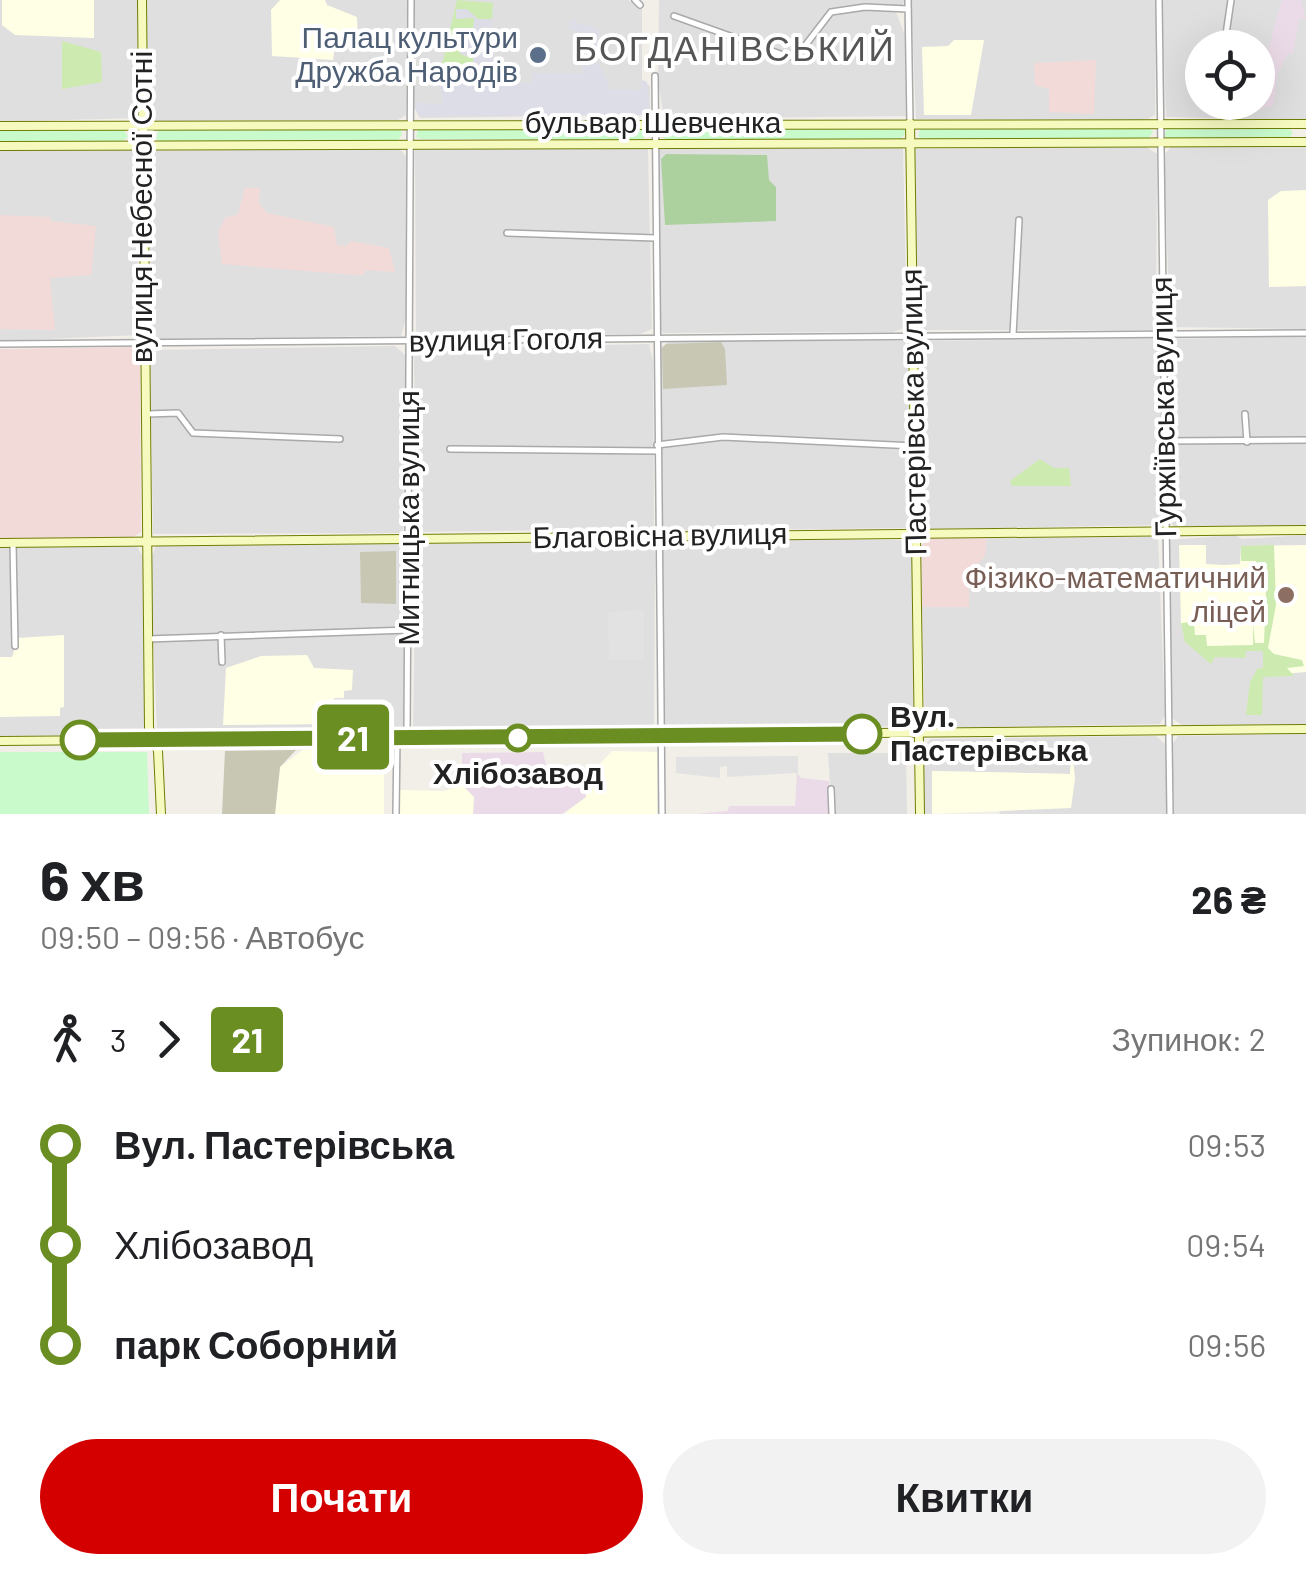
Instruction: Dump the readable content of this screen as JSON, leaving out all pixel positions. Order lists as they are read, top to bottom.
{
  "streets": {
    "main road": [
      "бульвар Шевченка",
      "вулиця Небесної Сотні",
      "Пастерівська вулиця",
      "Благовісна вулиця"
    ],
    "street": ["вулиця Гоголя", "Гуржіївська вулиця", "Митницька вулиця"]
  },
  "crossings": [
    ["бульвар Шевченка", "вулиця Небесної Сотні"],
    ["бульвар Шевченка", "Гуржіївська вулиця"],
    ["бульвар Шевченка", "Пастерівська вулиця"],
    ["бульвар Шевченка", "Митницька вулиця"],
    ["вулиця Небесної Сотні", "вулиця Гоголя"],
    ["вулиця Небесної Сотні", "Благовісна вулиця"],
    ["вулиця Гоголя", "Гуржіївська вулиця"],
    ["вулиця Гоголя", "Пастерівська вулиця"],
    ["вулиця Гоголя", "Митницька вулиця"],
    ["Гуржіївська вулиця", "Благовісна вулиця"],
    ["Пастерівська вулиця", "Благовісна вулиця"],
    ["Митницька вулиця", "Благовісна вулиця"]
  ],
  "districts": ["БОГДАНІВСЬКИЙ"],
  "places": [
    "Палац культури Дружба Народів",
    "Фізико-математичний ліцей",
    "Вул. Пастерівська",
    "Хлібозавод"
  ],
  "lines": ["bus line 21"],
  "page": {
    "on_map": "21",
    "heading": ["6 хв", "09:50 – 09:56 · Автобус", "26 ₴"],
    "legs": ["3", "21", "Зупинок: 2"],
    "list": [
      {
        "name": "Вул. Пастерівська",
        "value": "09:53"
      },
      {
        "name": "Хлібозавод",
        "value": "09:54"
      },
      {
        "name": "парк Соборний",
        "value": "09:56"
      }
    ],
    "buttons": ["Почати", "Квитки"]
  }
}
